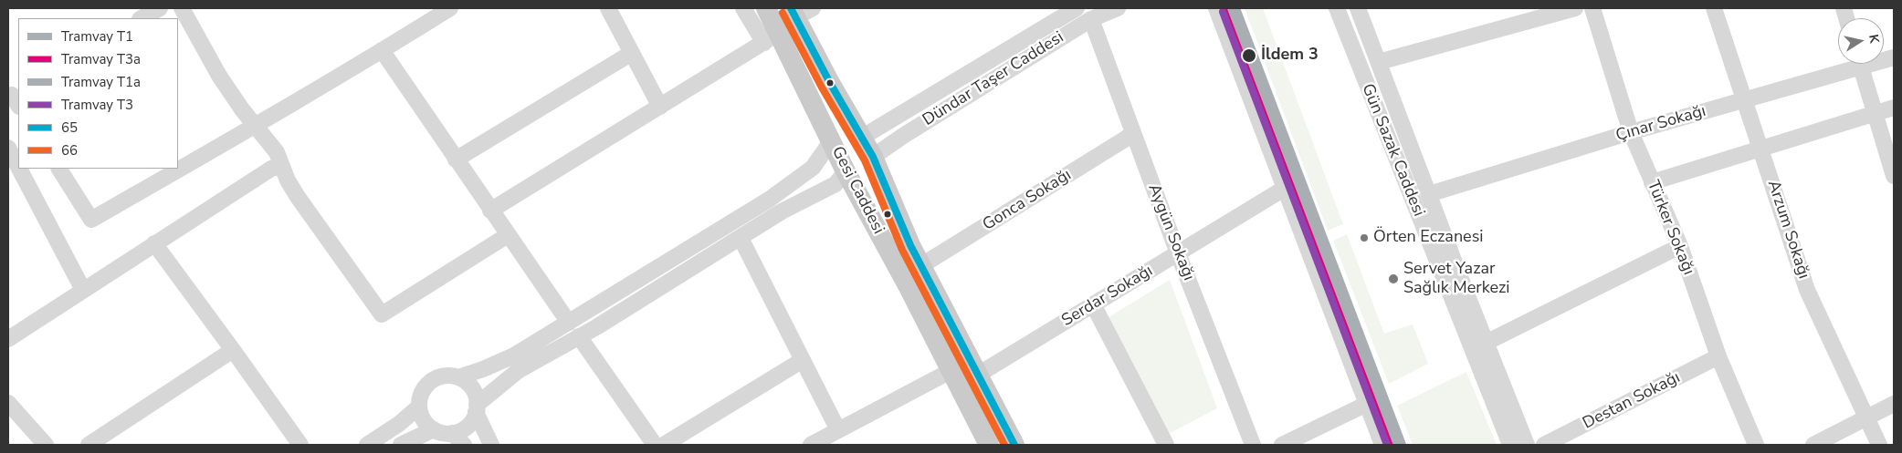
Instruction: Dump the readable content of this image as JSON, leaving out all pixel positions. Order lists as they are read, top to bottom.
{
  "streets": {
    "main road": ["Gesi Caddesi"],
    "street": [
      "Dündar Taşer Caddesi",
      "Çınar Sokağı",
      "Gün Sazak Caddesi",
      "Gonca Sokağı",
      "Türker Sokağı",
      "Arzum Sokağı",
      "Aygün Sokağı",
      "Serdar Sokağı",
      "Destan Sokağı"
    ]
  },
  "crossings": [
    ["Dündar Taşer Caddesi", "Gesi Caddesi"],
    ["Dündar Taşer Caddesi", "Aygün Sokağı"],
    ["Çınar Sokağı", "Gün Sazak Caddesi"],
    ["Çınar Sokağı", "Türker Sokağı"],
    ["Çınar Sokağı", "Arzum Sokağı"],
    ["Gesi Caddesi", "Gonca Sokağı"],
    ["Gesi Caddesi", "Serdar Sokağı"],
    ["Gonca Sokağı", "Aygün Sokağı"],
    ["Türker Sokağı", "Destan Sokağı"],
    ["Aygün Sokağı", "Serdar Sokağı"]
  ],
  "places": ["İldem 3", "Örten Eczanesi", "Servet Yazar Sağlık Merkezi"],
  "lines": [
    "tram line T1",
    "tram line T1a",
    "transit line 65",
    "tram line T3a",
    "tram line T3",
    "transit line 66"
  ],
  "legend": [
    "Tramvay T1",
    "Tramvay T3a",
    "Tramvay T1a",
    "Tramvay T3",
    "65",
    "66"
  ],
  "north": "right"
}
